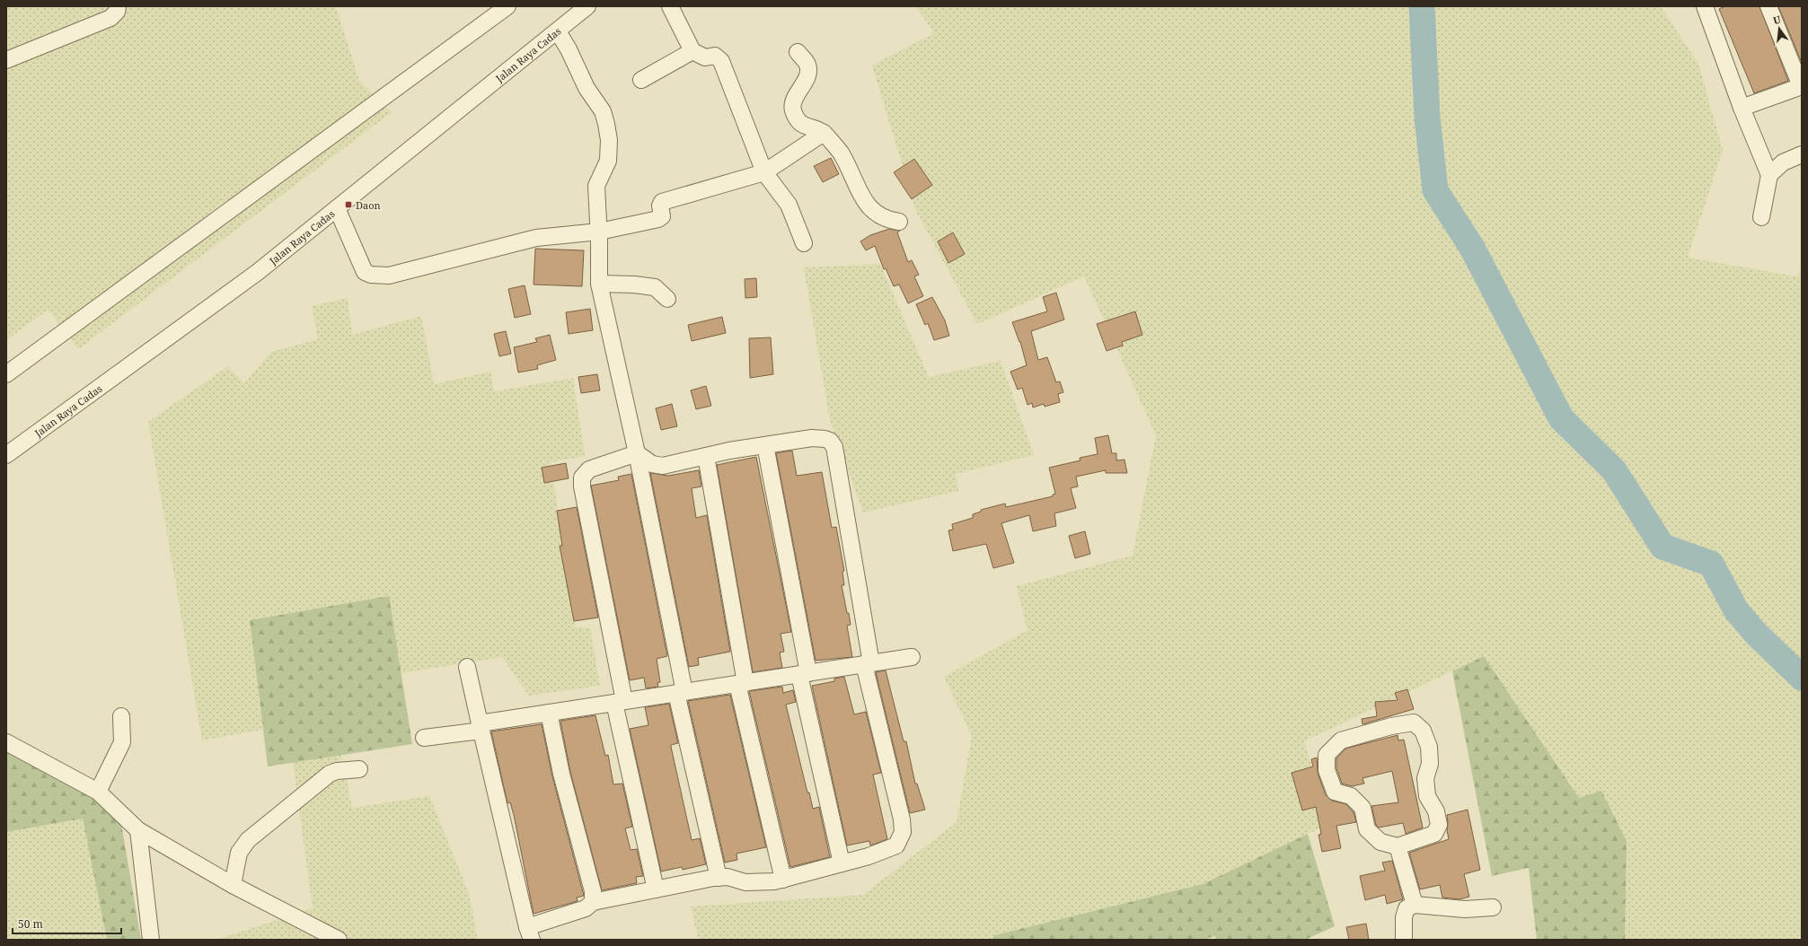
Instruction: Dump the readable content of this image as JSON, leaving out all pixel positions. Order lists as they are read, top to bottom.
{
  "streets": {
    "street": ["Jalan Raya Cadas"]
  },
  "places": {
    "transit": ["Daon"]
  },
  "scale_bar": "50 m",
  "north": "top"
}
